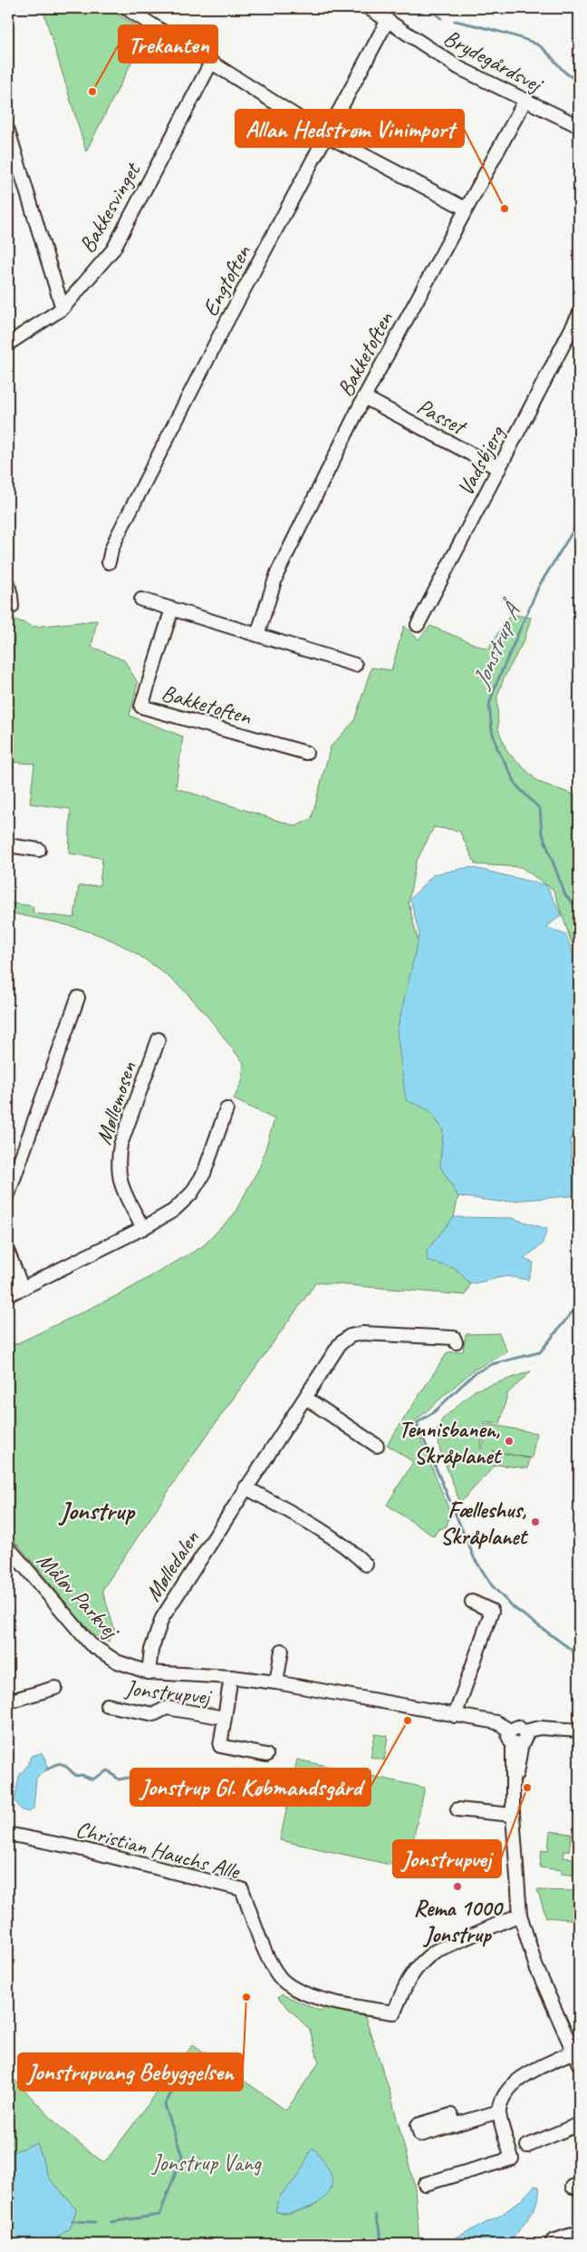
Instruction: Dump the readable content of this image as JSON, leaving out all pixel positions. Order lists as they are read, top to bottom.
{
  "streets": {
    "street": [
      "Brydegårdsvej",
      "Bakkesvinget",
      "Engtoften",
      "Bakketoften",
      "Passet",
      "Vadsbjerg",
      "Møllemosen",
      "Mølledalen",
      "Måløv Parkvej",
      "Jonstrupvej",
      "Christian Hauchs Alle"
    ]
  },
  "crossings": [
    ["Brydegårdsvej", "Engtoften"],
    ["Brydegårdsvej", "Bakketoften"],
    ["Bakketoften", "Passet"],
    ["Passet", "Vadsbjerg"],
    ["Mølledalen", "Måløv Parkvej"],
    ["Mølledalen", "Jonstrupvej"],
    ["Måløv Parkvej", "Jonstrupvej"]
  ],
  "districts": ["Jonstrup"],
  "water": ["Jonstrup Å"],
  "parks": ["Jonstrup Vang"],
  "places": [
    "Trekanten",
    "Allan Hedstrøm Vinimport",
    "Tennisbanen, Skråplanet",
    "Fælleshus, Skråplanet",
    "Jonstrup Gl. Købmandsgård",
    "Jonstrupvej",
    "Rema 1000 Jonstrup",
    "Jonstrupvang Bebyggelsen"
  ]
}
